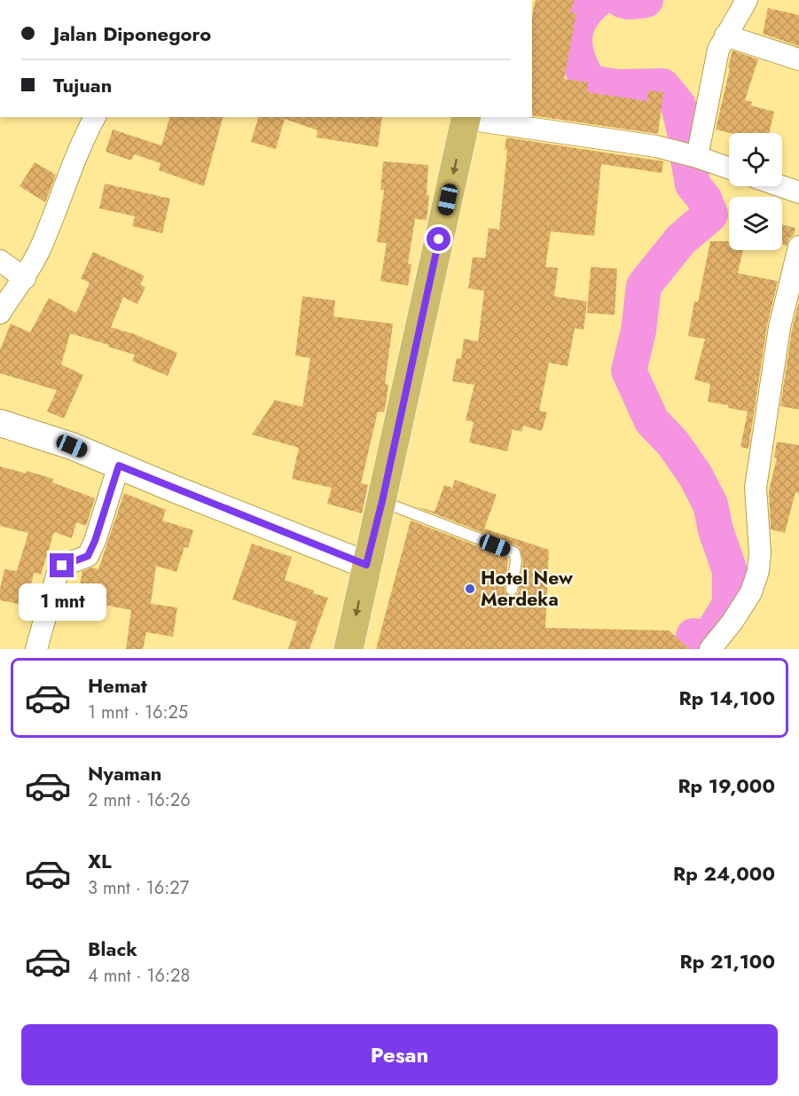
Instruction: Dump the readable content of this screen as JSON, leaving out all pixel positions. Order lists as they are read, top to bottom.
{
  "places": ["Hotel New Merdeka"],
  "page": {
    "banner": ["Jalan Diponegoro", "Tujuan"],
    "bubble": "1 mnt",
    "list": [
      {
        "name": "Hemat",
        "note": "1 mnt · 16:25",
        "value": "Rp 14,100"
      },
      {
        "name": "Nyaman",
        "note": "2 mnt · 16:26",
        "value": "Rp 19,000"
      },
      {
        "name": "XL",
        "note": "3 mnt · 16:27",
        "value": "Rp 24,000"
      },
      {
        "name": "Black",
        "note": "4 mnt · 16:28",
        "value": "Rp 21,100"
      }
    ],
    "buttons": "Pesan"
  }
}
